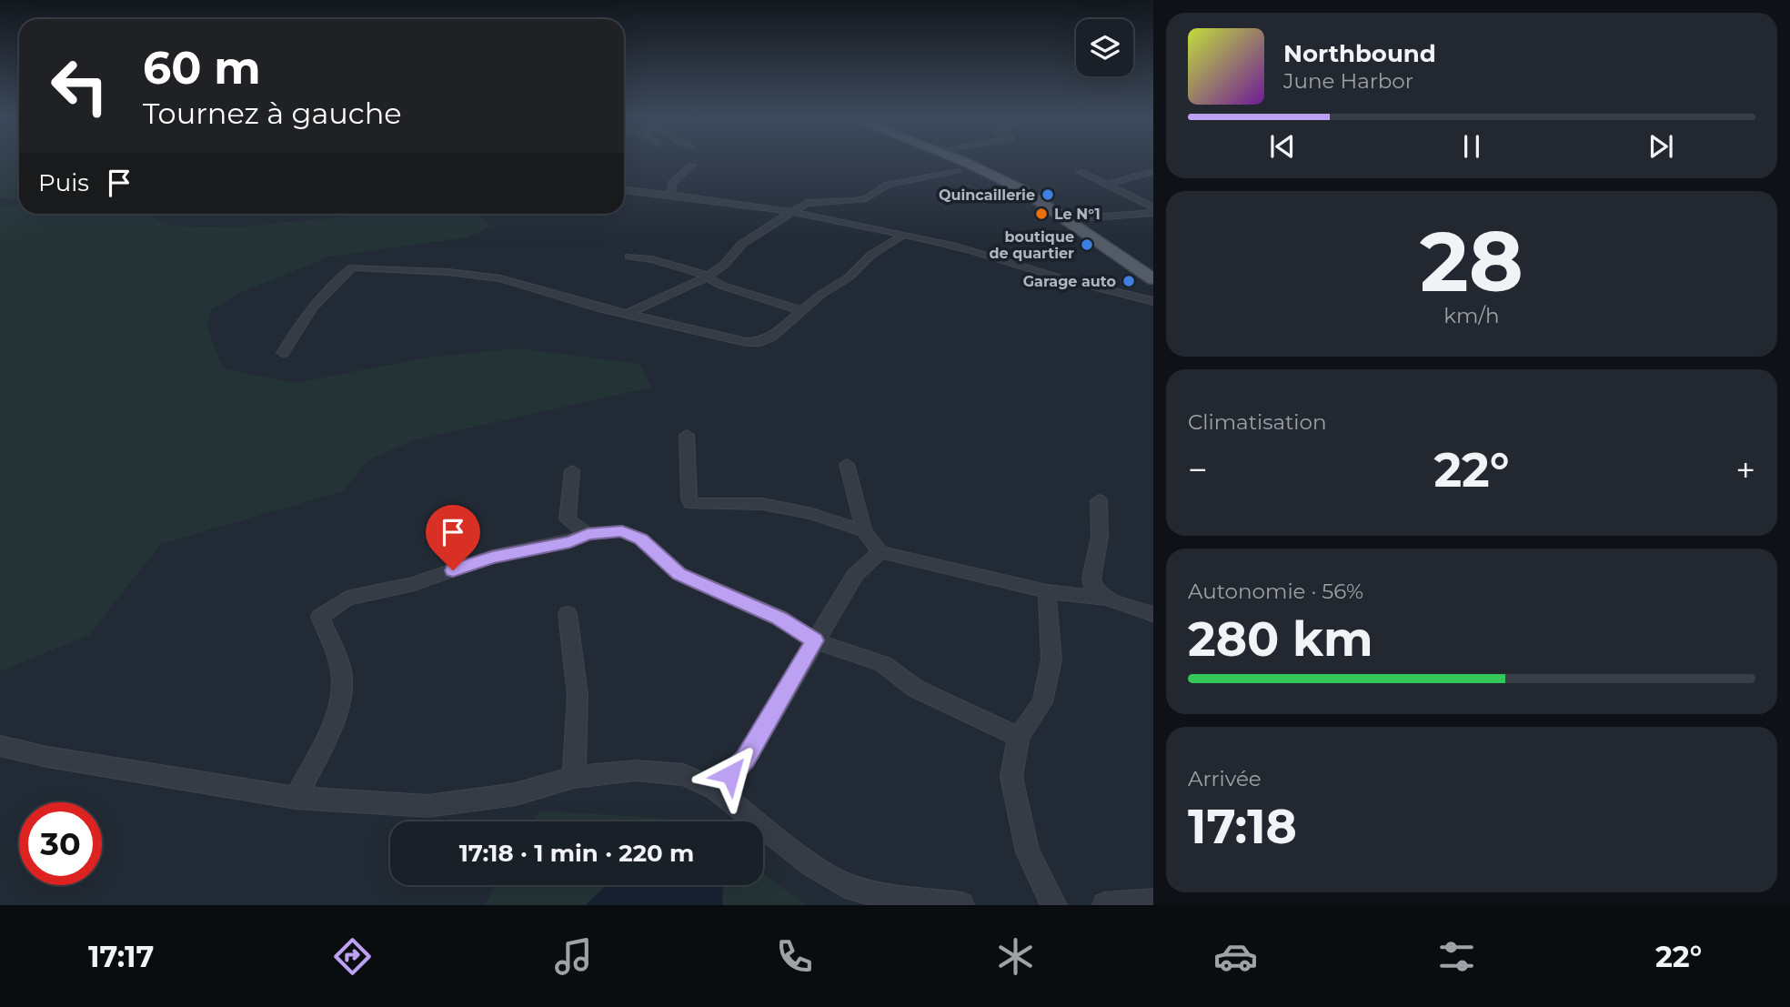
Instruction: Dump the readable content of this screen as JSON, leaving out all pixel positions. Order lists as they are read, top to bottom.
{
  "places": [
    "Quincaillerie",
    "Le N°1",
    "boutique de quartier",
    "Garage auto"
  ],
  "page": {
    "turn": ["60 m", "Tournez à gauche"],
    "song": ["Northbound", "June Harbor"],
    "then": "Puis",
    "tile": [
      ["28", "km/h"],
      "Climatisation",
      ["Autonomie · 56%", "280 km"],
      ["Arrivée", "17:18"]
    ],
    "heat": ["−", "22°", "+"],
    "limit": "30",
    "trip": "17:18 · 1 min · 220 m",
    "tabs": ["17:17", "22°"]
  }
}
